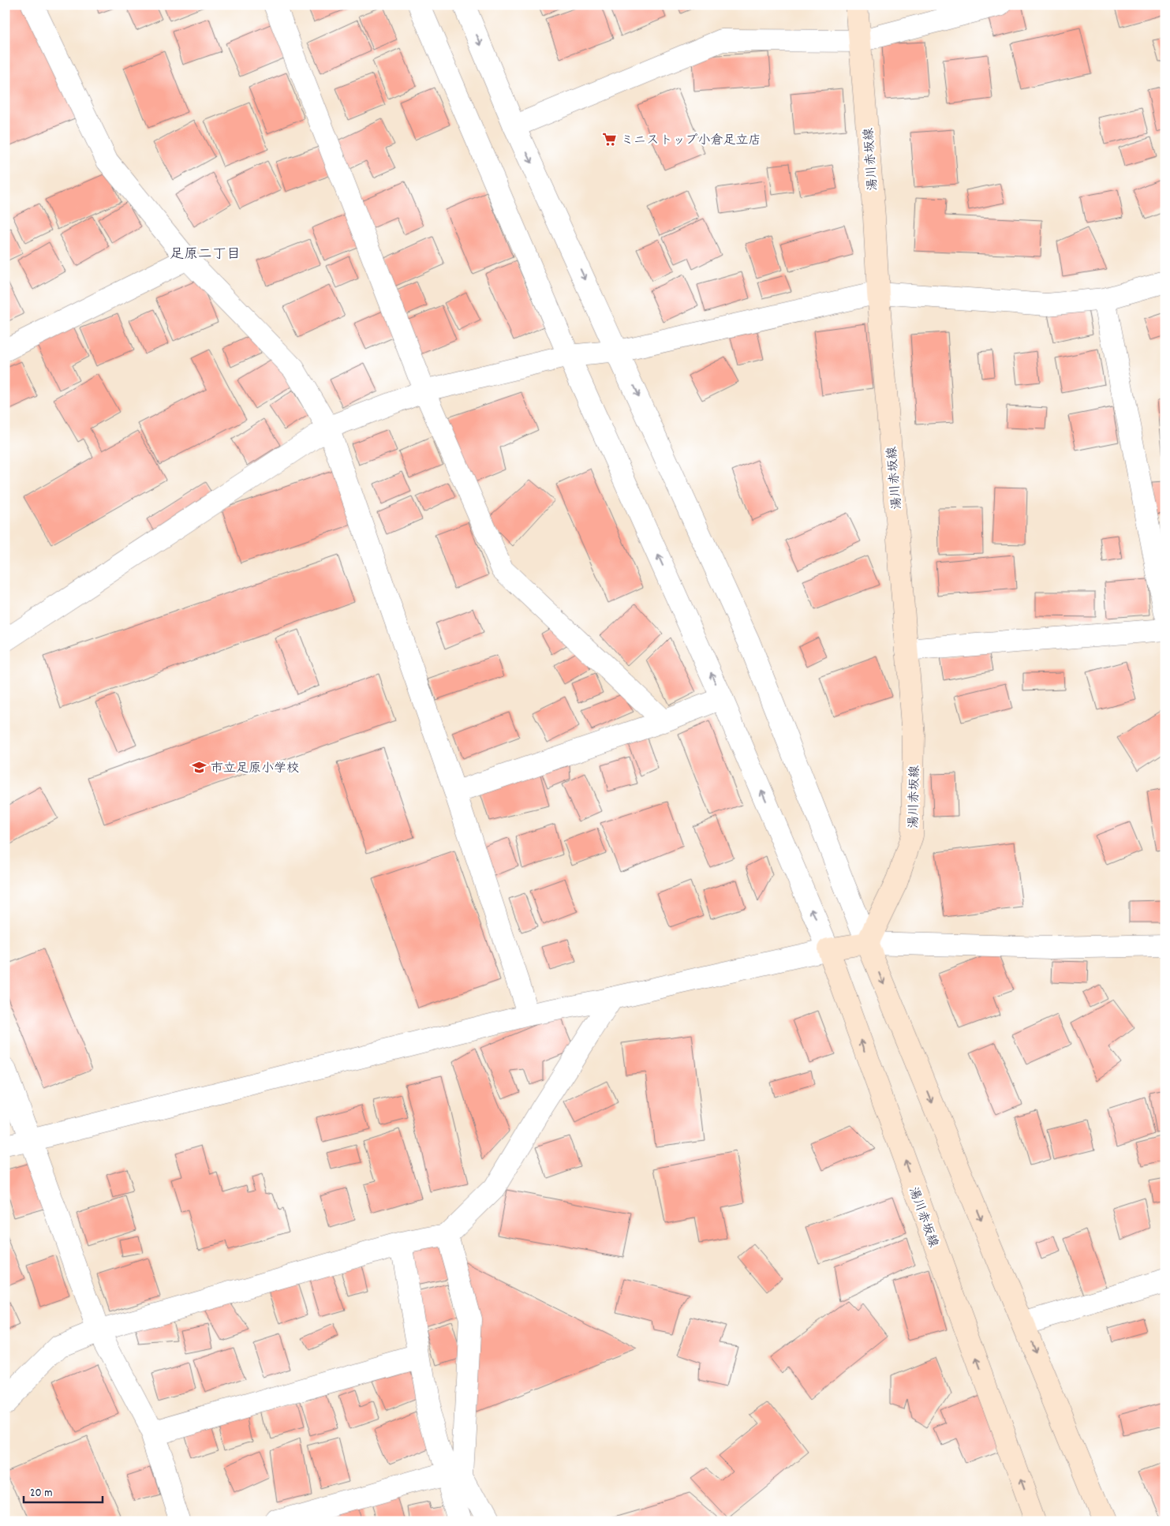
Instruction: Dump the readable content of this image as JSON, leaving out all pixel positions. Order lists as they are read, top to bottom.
{
  "streets": {
    "main road": ["湯川赤坂線"]
  },
  "districts": ["足原二丁目"],
  "places": {
    "supermarket": ["ミニストップ小倉足立店"],
    "school or university": ["市立足原小学校"]
  },
  "scale_bar": "20 m"
}
